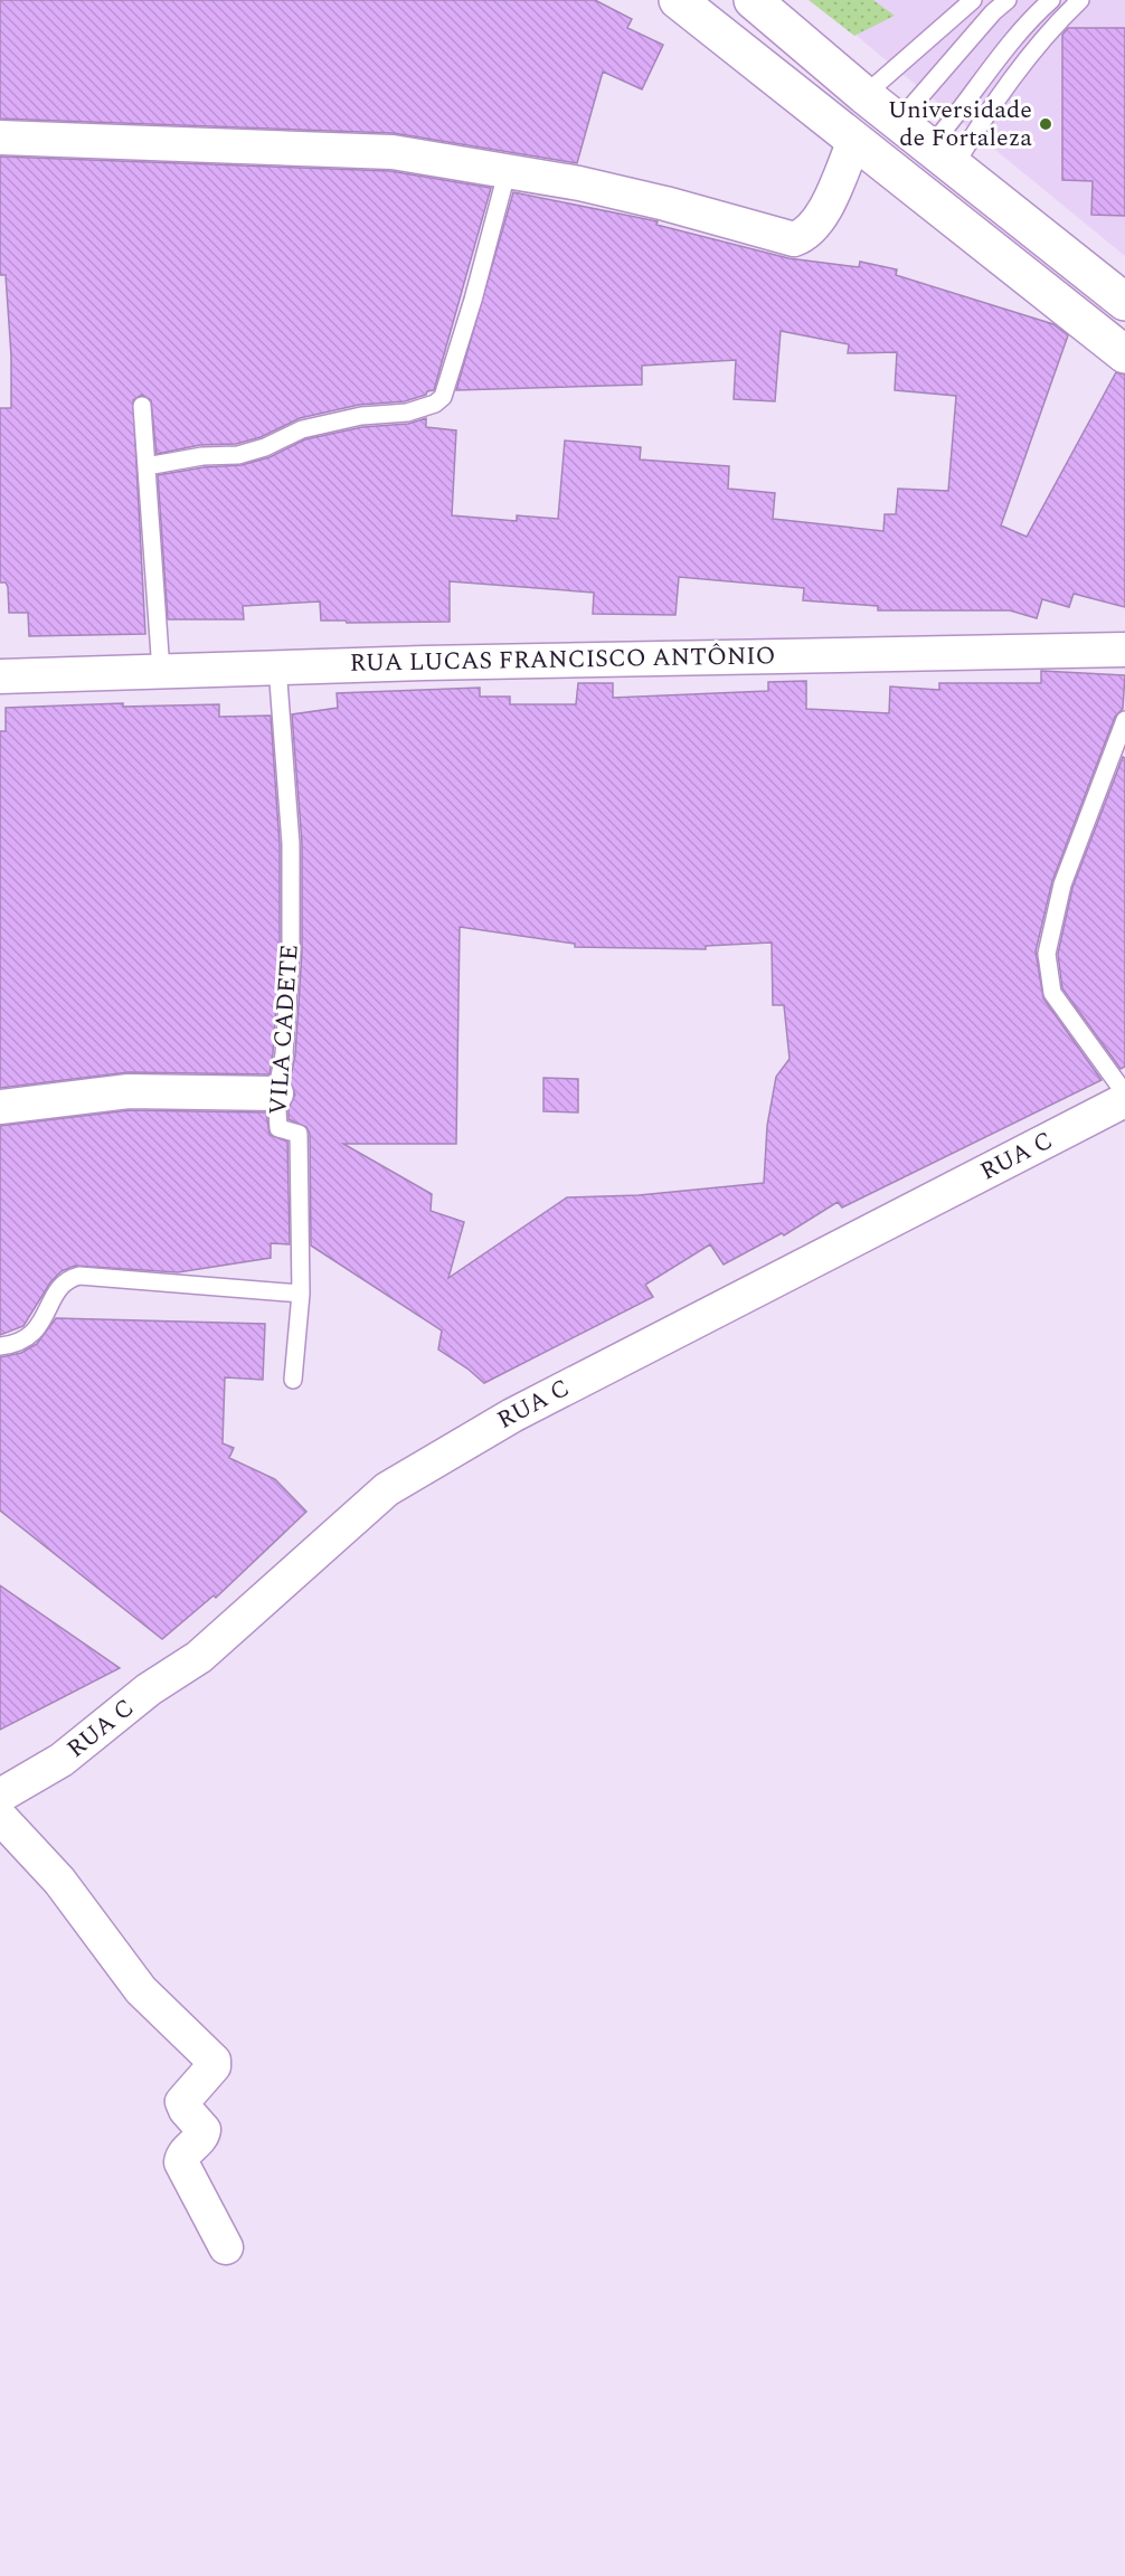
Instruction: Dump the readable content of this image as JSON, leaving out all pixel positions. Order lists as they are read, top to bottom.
{
  "streets": {
    "street": ["RUA LUCAS FRANCISCO ANTÔNIO", "RUA C"],
    "lane": ["VILA CADETE"]
  },
  "crossings": [
    ["RUA LUCAS FRANCISCO ANTÔNIO", "VILA CADETE"]
  ],
  "places": ["Universidade de Fortaleza"]
}
